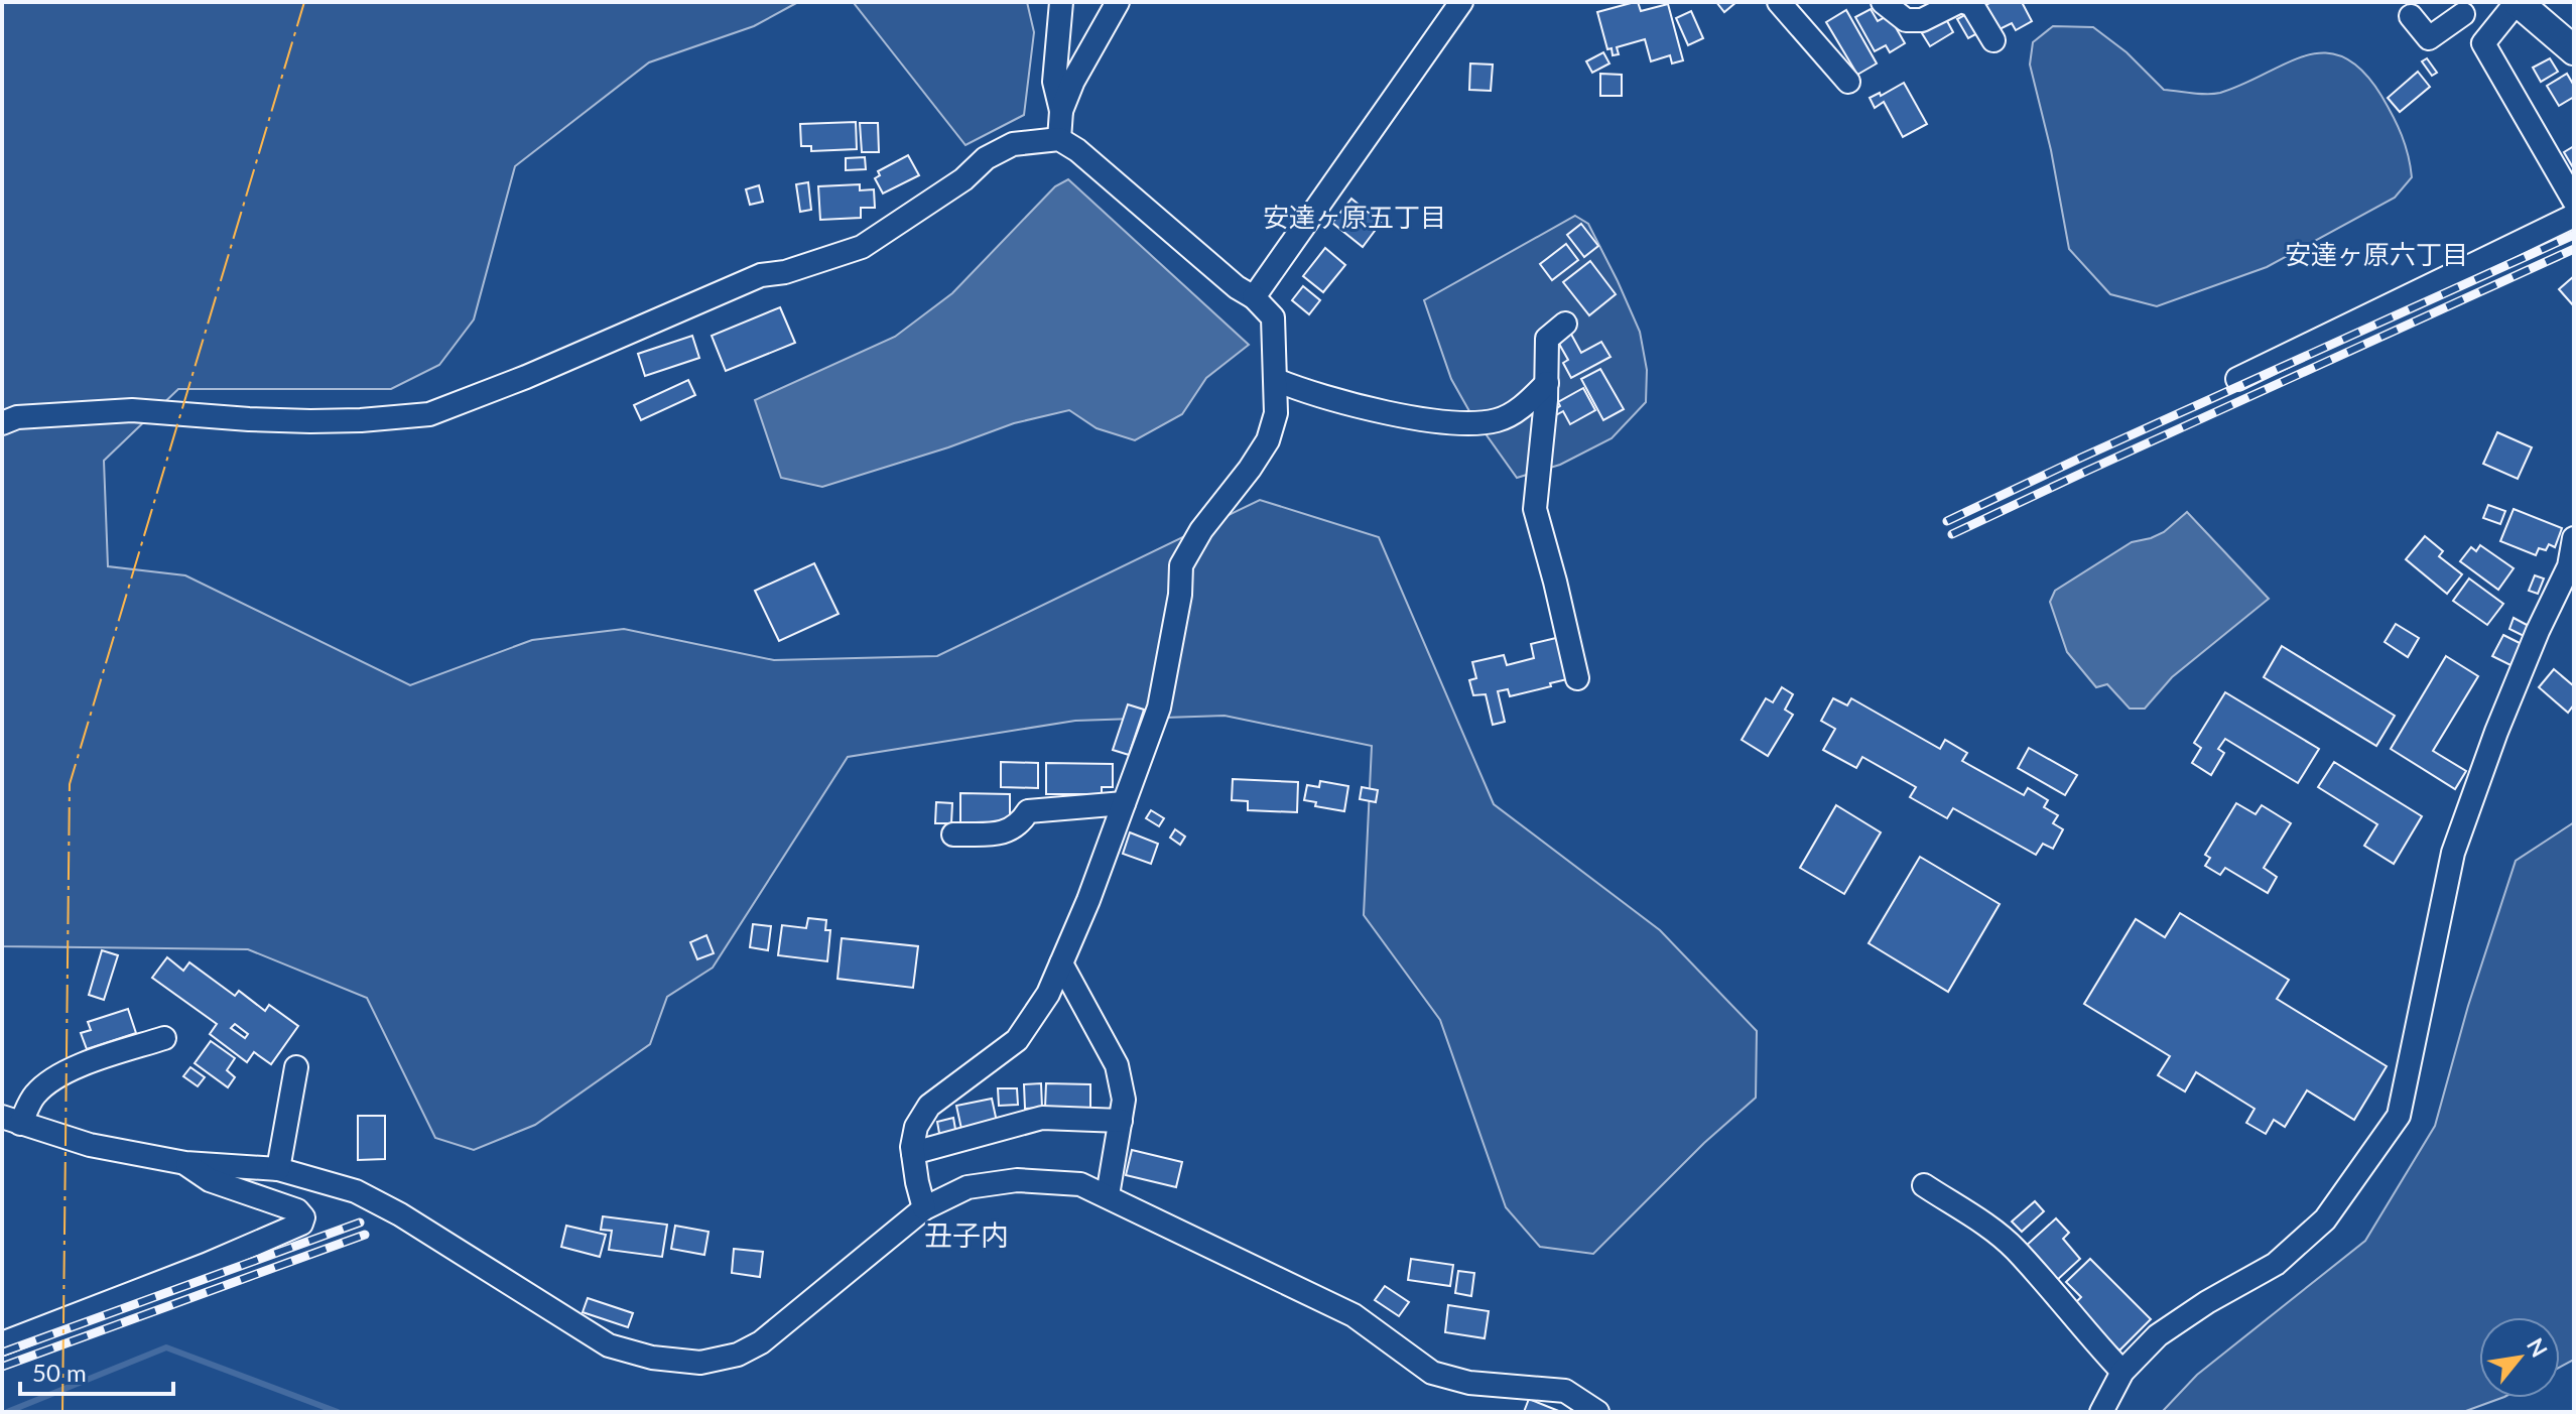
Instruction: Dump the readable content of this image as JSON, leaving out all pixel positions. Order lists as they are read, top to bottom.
{
  "districts": ["安達ヶ原五丁目", "安達ヶ原六丁目", "丑子内"],
  "scale_bar": "50 m",
  "north": "top right"
}
